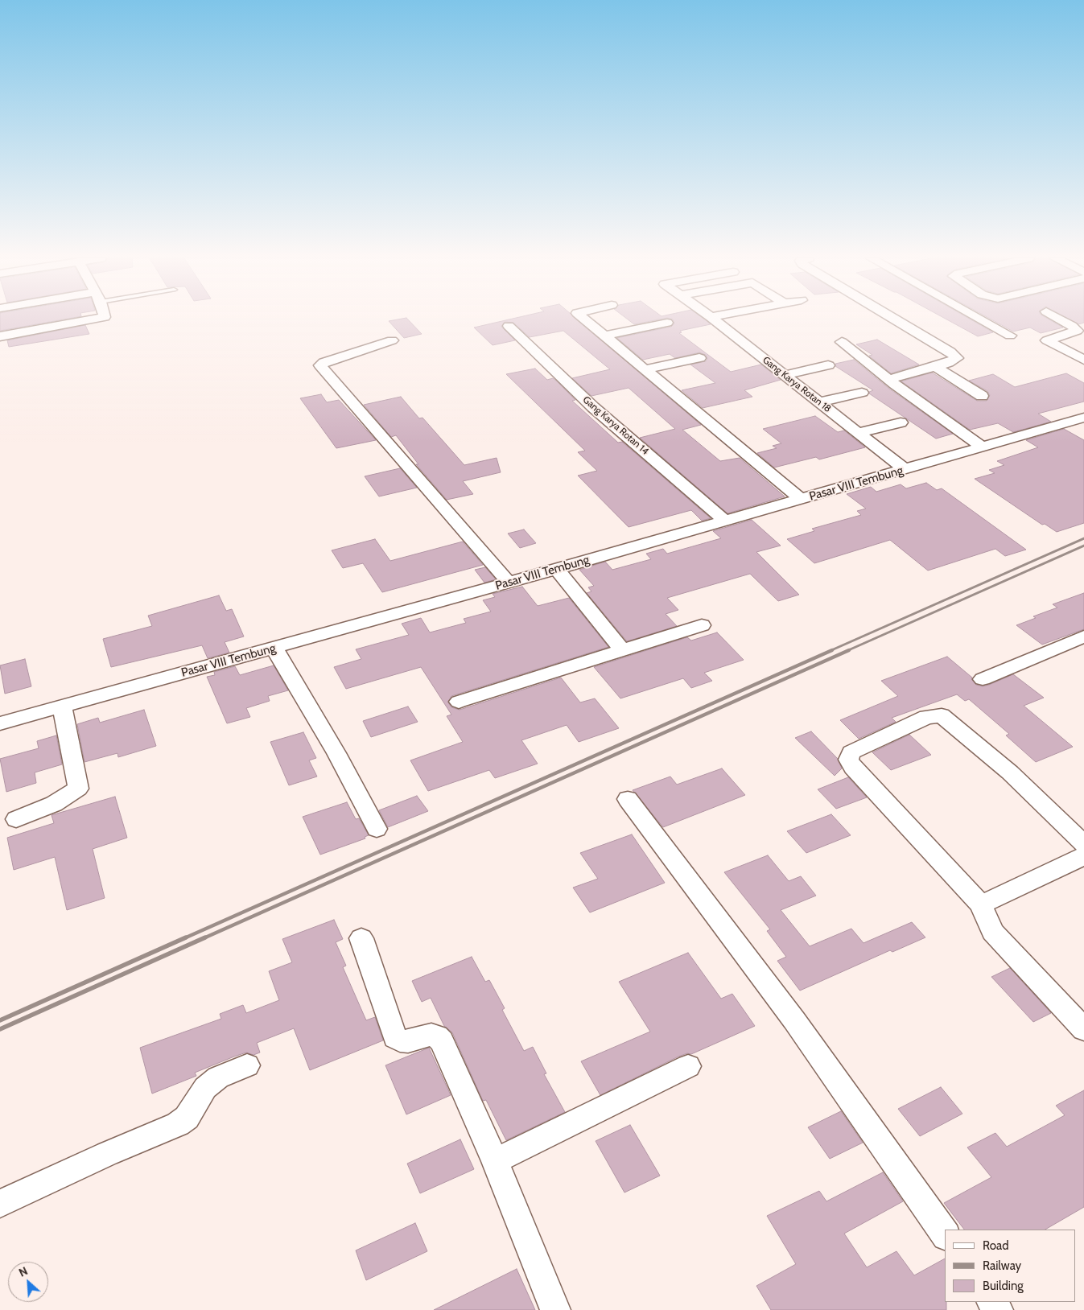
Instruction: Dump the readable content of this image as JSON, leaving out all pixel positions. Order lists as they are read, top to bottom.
{
  "streets": {
    "street": ["Gang Karya Rotan 18", "Gang Karya Rotan 14", "Pasar VIII Tembung"]
  },
  "crossings": [
    ["Gang Karya Rotan 18", "Pasar VIII Tembung"],
    ["Gang Karya Rotan 14", "Pasar VIII Tembung"]
  ],
  "legend": ["Road", "Railway", "Building"],
  "north": "top left"
}
